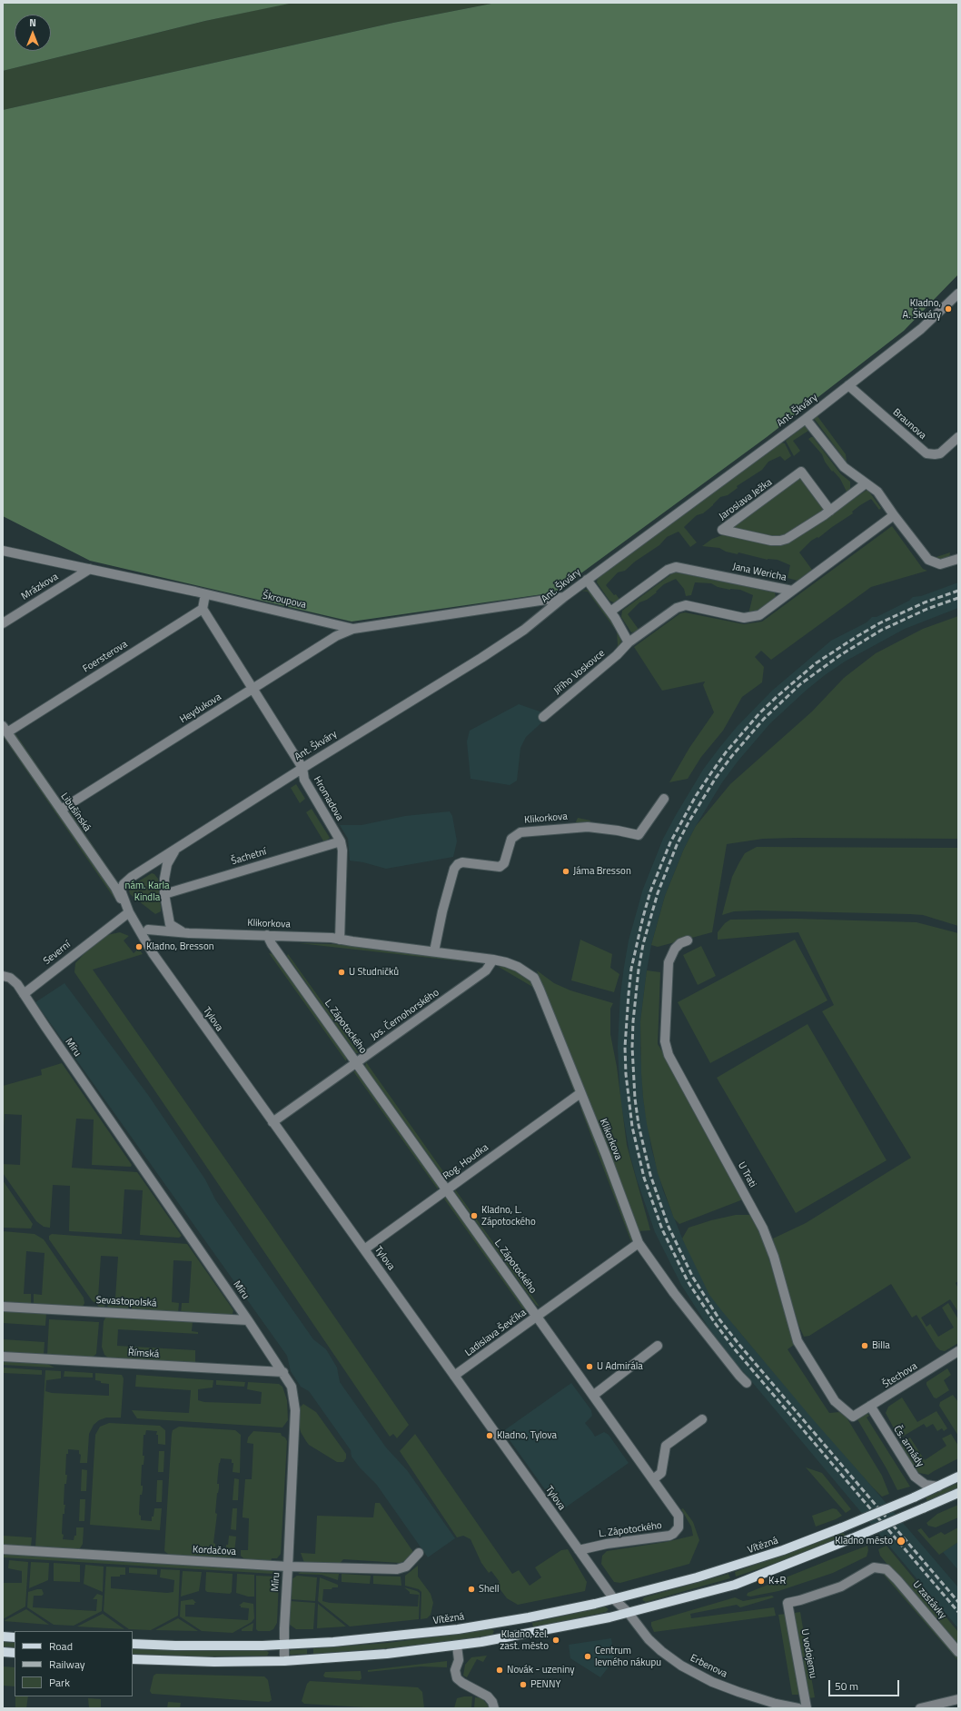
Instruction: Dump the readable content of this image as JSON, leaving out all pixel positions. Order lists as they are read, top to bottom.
{
  "streets": {
    "main road": ["Vítězná"],
    "street": [
      "Ant. Škváry",
      "Braunova",
      "Jaroslava Ježka",
      "Jana Wericha",
      "Mrázkova",
      "Škroupova",
      "Foersterova",
      "Jiřího Voskovce",
      "Heydukova",
      "Hromadova",
      "Libušínská",
      "Klikorkova",
      "Šachetní",
      "Severní",
      "Jos. Černohorského",
      "Tylova",
      "L. Zápotockého",
      "Míru",
      "Rog. Houdka",
      "U Trati",
      "Sevastopolská",
      "Ladislava Ševčíka",
      "Římská",
      "Štechova",
      "Čs. armády",
      "Kordačova",
      "U zastávky",
      "U vodojemu",
      "Erbenova"
    ]
  },
  "crossings": [
    ["Ant. Škváry", "Braunova"],
    ["Ant. Škváry", "Škroupova"],
    ["Ant. Škváry", "Hromadova"],
    ["Jana Wericha", "Jiřího Voskovce"],
    ["Mrázkova", "Škroupova"],
    ["Škroupova", "Heydukova"],
    ["Foersterova", "Hromadova"],
    ["Foersterova", "Libušínská"],
    ["Heydukova", "Hromadova"],
    ["Heydukova", "Libušínská"],
    ["Hromadova", "Klikorkova"],
    ["Hromadova", "Šachetní"],
    ["Libušínská", "Severní"],
    ["Klikorkova", "Jos. Černohorského"],
    ["Klikorkova", "L. Zápotockého"],
    ["Klikorkova", "Rog. Houdka"],
    ["Klikorkova", "Ladislava Ševčíka"],
    ["Severní", "Míru"],
    ["Jos. Černohorského", "Tylova"],
    ["Jos. Černohorského", "L. Zápotockého"],
    ["Tylova", "L. Zápotockého"],
    ["Tylova", "Rog. Houdka"],
    ["Tylova", "Ladislava Ševčíka"],
    ["Tylova", "Vítězná"],
    ["L. Zápotockého", "Rog. Houdka"],
    ["L. Zápotockého", "Ladislava Ševčíka"],
    ["Míru", "Sevastopolská"],
    ["Míru", "Římská"],
    ["Míru", "Vítězná"],
    ["Míru", "Kordačova"],
    ["U Trati", "Štechova"],
    ["Štechova", "Čs. armády"],
    ["Čs. armády", "Vítězná"],
    ["U zastávky", "U vodojemu"]
  ],
  "parks": ["nám. Karla Kindla"],
  "places": [
    "Kladno, A. Škváry",
    "Jáma Bresson",
    "Kladno, Bresson",
    "U Studničků",
    "Kladno, L. Zápotockého",
    "Billa",
    "U Admirála",
    "Kladno, Tylova",
    "Kladno město",
    "K+R",
    "Shell",
    "Kladno, žel. zast. město",
    "Centrum levného nákupu",
    "Novák - uzeniny",
    "PENNY"
  ],
  "legend": ["Road", "Railway", "Park"],
  "scale_bar": "50 m",
  "north": "top"
}
